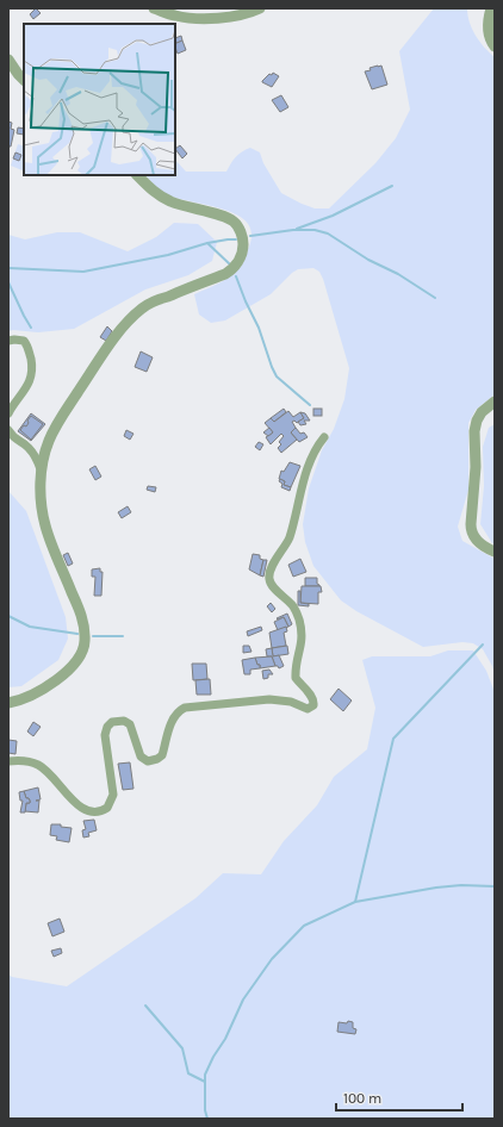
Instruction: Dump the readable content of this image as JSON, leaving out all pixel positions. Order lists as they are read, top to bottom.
{
  "scale_bar": "100 m"
}
